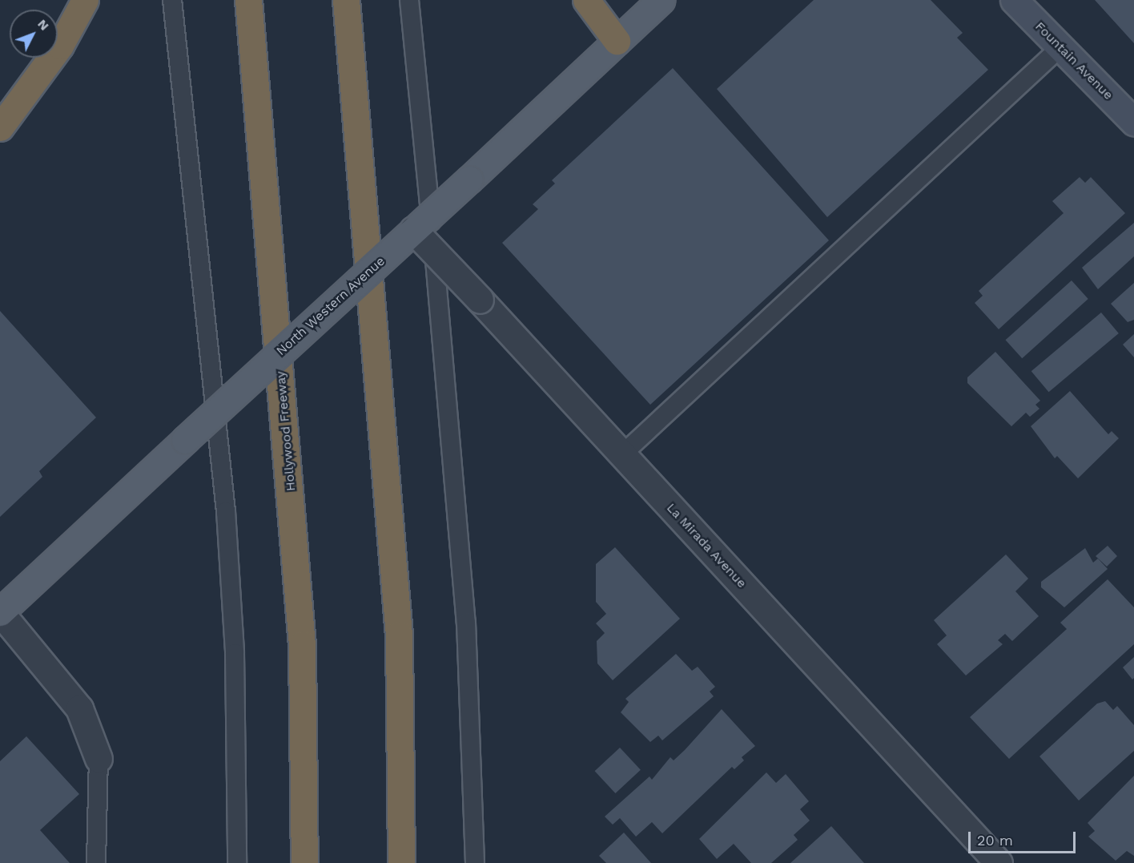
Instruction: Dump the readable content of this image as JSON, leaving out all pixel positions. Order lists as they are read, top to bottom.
{
  "streets": {
    "highway": ["Hollywood Freeway"],
    "main road": ["North Western Avenue"],
    "street": ["Fountain Avenue", "La Mirada Avenue"]
  },
  "crossings": [
    ["North Western Avenue", "La Mirada Avenue"]
  ],
  "scale_bar": "20 m",
  "north": "top right"
}
